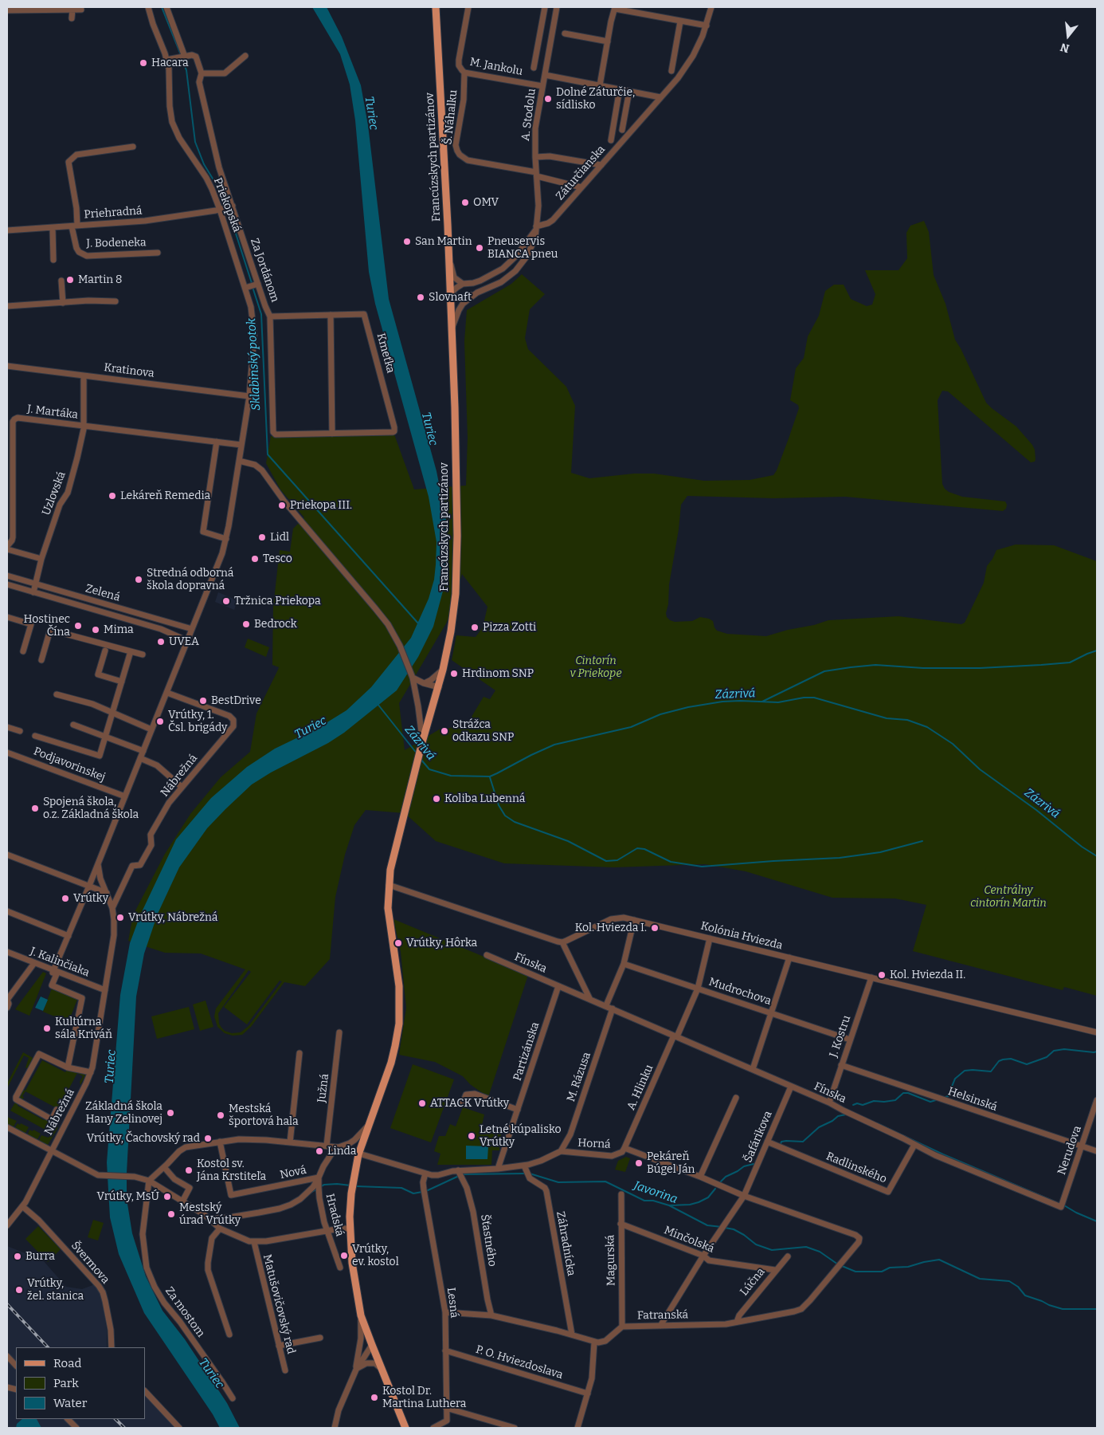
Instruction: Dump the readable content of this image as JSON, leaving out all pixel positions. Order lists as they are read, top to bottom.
{
  "streets": {
    "main road": ["Francúzskych partizánov"],
    "street": [
      "M. Jankolu",
      "A. Stodolu",
      "Š. Náhalku",
      "Záturčianska",
      "Priekopská",
      "Priehradná",
      "J. Bodeneka",
      "Za Jordánom",
      "Kmeťka",
      "Kratinova",
      "J. Martáka",
      "Uzlovská",
      "Zelená",
      "Podjavorinskej",
      "Nábrežná",
      "Kolónia Hviezda",
      "J. Kalinčiaka",
      "Fínska",
      "Mudrochova",
      "J. Kostru",
      "Partizánska",
      "M. Rázusa",
      "A. Hlinku",
      "Južná",
      "Helsinská",
      "Šafárikova",
      "Horná",
      "Nerudova",
      "Radlinského",
      "Nová",
      "Hradská",
      "Minčolská",
      "Šťastného",
      "Záhradnícka",
      "Magurská",
      "Švermova",
      "Lúčna",
      "Lesná",
      "Matušovičovský rad",
      "Za mostom",
      "Fatranská",
      "P. O. Hviezdoslava"
    ]
  },
  "crossings": [
    ["M. Jankolu", "A. Stodolu"],
    ["M. Jankolu", "Š. Náhalku"],
    ["A. Stodolu", "Š. Náhalku"],
    ["A. Stodolu", "Záturčianska"],
    ["Francúzskych partizánov", "Matušovičovský rad"],
    ["Priekopská", "Priehradná"],
    ["Priekopská", "Kratinova"],
    ["Priekopská", "J. Martáka"],
    ["Priekopská", "Zelená"],
    ["Priekopská", "Podjavorinskej"],
    ["Priekopská", "Nábrežná"],
    ["Priekopská", "J. Kalinčiaka"],
    ["Priehradná", "J. Bodeneka"],
    ["Priehradná", "Za Jordánom"],
    ["Za Jordánom", "Kmeťka"],
    ["Kratinova", "Uzlovská"],
    ["J. Martáka", "Uzlovská"],
    ["Uzlovská", "Zelená"],
    ["Nábrežná", "J. Kalinčiaka"],
    ["Nábrežná", "Švermova"],
    ["Kolónia Hviezda", "J. Kostru"],
    ["Kolónia Hviezda", "A. Hlinku"],
    ["Fínska", "J. Kostru"],
    ["Fínska", "Partizánska"],
    ["Fínska", "M. Rázusa"],
    ["Fínska", "A. Hlinku"],
    ["Fínska", "Šafárikova"],
    ["Fínska", "Nerudova"],
    ["Fínska", "Radlinského"],
    ["Mudrochova", "J. Kostru"],
    ["Mudrochova", "A. Hlinku"],
    ["J. Kostru", "Helsinská"],
    ["M. Rázusa", "Horná"],
    ["A. Hlinku", "Horná"],
    ["Helsinská", "Nerudova"],
    ["Šafárikova", "Horná"],
    ["Šafárikova", "Radlinského"],
    ["Šafárikova", "Minčolská"],
    ["Šafárikova", "Fatranská"],
    ["Horná", "Fatranská"],
    ["Nová", "Hradská"],
    ["Hradská", "Matušovičovský rad"],
    ["Minčolská", "Magurská"],
    ["Minčolská", "Lúčna"],
    ["Magurská", "Fatranská"],
    ["Lúčna", "Fatranská"],
    ["Lesná", "P. O. Hviezdoslava"],
    ["Matušovičovský rad", "Za mostom"]
  ],
  "water": [
    "Turiec",
    "Sklabinský potok",
    "Zázrivá",
    "Javorina"
  ],
  "parks": ["Cintorín v Priekope", "Centrálny cintorín Martin"],
  "places": [
    "Hacara",
    "Dolné Záturčie, sídlisko",
    "OMV",
    "San Martin",
    "Pneuservis BIANCA pneu",
    "Martin 8",
    "Slovnaft",
    "Lekáreň Remedia",
    "Priekopa III.",
    "Lidl",
    "Tesco",
    "Stredná odborná škola dopravná",
    "Tržnica Priekopa",
    "Bedrock",
    "Hostinec Čína",
    "Pizza Zotti",
    "Mima",
    "UVEA",
    "Hrdinom SNP",
    "BestDrive",
    "Vrútky, 1. Čsl. brigády",
    "Strážca odkazu SNP",
    "Koliba Lubenná",
    "Spojená škola, o.z. Základná škola",
    "Vrútky",
    "Vrútky, Nábrežná",
    "Kol. Hviezda I.",
    "Vrútky, Hôrka",
    "Kol. Hviezda II.",
    "Kultúrna sála Kriváň",
    "ATTACK Vrútky",
    "Základná škola Hany Zelinovej",
    "Mestská športová hala",
    "Letné kúpalisko Vrútky",
    "Vrútky, Čachovský rad",
    "Linda",
    "Pekáreň Búgel Ján",
    "Kostol sv. Jána Krstiteľa",
    "Vrútky, MsÚ",
    "Mestský úrad Vrútky",
    "Vrútky, ev. kostol",
    "Burra",
    "Vrútky, žel. stanica",
    "Kostol Dr. Martina Luthera"
  ],
  "legend": ["Road", "Park", "Water"],
  "north": "bottom"
}
